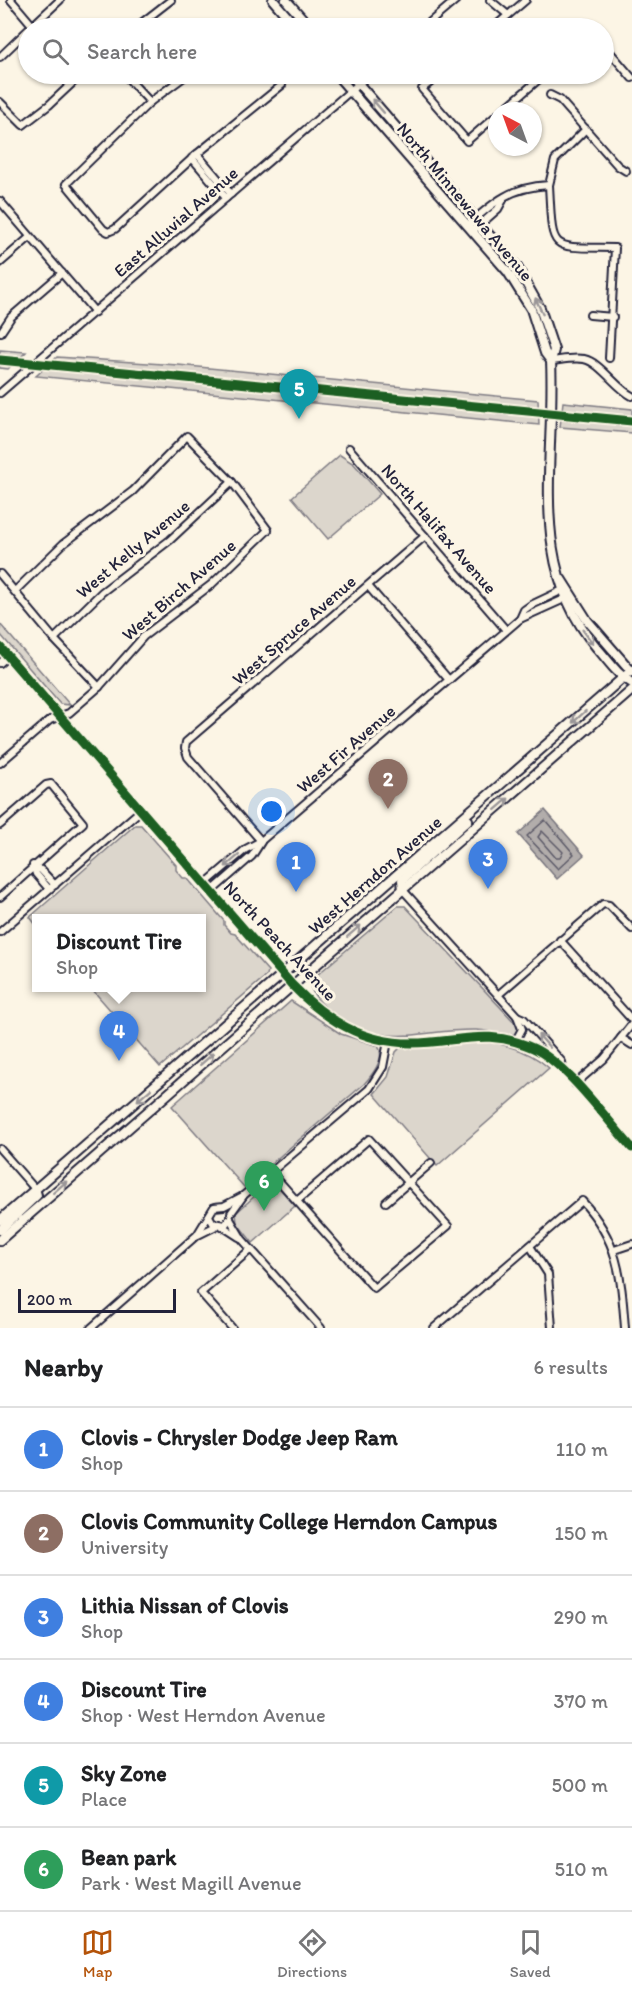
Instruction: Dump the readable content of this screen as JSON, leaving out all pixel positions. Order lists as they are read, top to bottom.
{
  "streets": {
    "main road": ["North Minnewawa Avenue", "West Herndon Avenue"],
    "street": [
      "East Alluvial Avenue",
      "North Halifax Avenue",
      "West Kelly Avenue",
      "West Birch Avenue",
      "West Spruce Avenue",
      "West Fir Avenue",
      "North Peach Avenue"
    ]
  },
  "crossings": [
    ["North Minnewawa Avenue", "East Alluvial Avenue"],
    ["North Halifax Avenue", "West Spruce Avenue"],
    ["North Halifax Avenue", "West Fir Avenue"],
    ["West Kelly Avenue", "West Birch Avenue"],
    ["West Birch Avenue", "North Peach Avenue"],
    ["West Spruce Avenue", "West Fir Avenue"],
    ["West Fir Avenue", "North Peach Avenue"],
    ["West Herndon Avenue", "North Peach Avenue"]
  ],
  "scale_bar": "200 m",
  "north": "top left",
  "page": {
    "search": "Search here",
    "pins": [
      "5",
      "2",
      "3",
      "1",
      "4",
      "6"
    ],
    "popup": ["Discount Tire", "Shop"],
    "scale": "200 m",
    "heading": ["Nearby", "6 results"],
    "list": [
      {
        "mark": "1",
        "name": "Clovis - Chrysler Dodge Jeep Ram",
        "note": "Shop",
        "value": "110 m"
      },
      {
        "mark": "2",
        "name": "Clovis Community College Herndon Campus",
        "note": "University",
        "value": "150 m"
      },
      {
        "mark": "3",
        "name": "Lithia Nissan of Clovis",
        "note": "Shop",
        "value": "290 m"
      },
      {
        "mark": "4",
        "name": "Discount Tire",
        "note": "Shop · West Herndon Avenue",
        "value": "370 m"
      },
      {
        "mark": "5",
        "name": "Sky Zone",
        "note": "Place",
        "value": "500 m"
      },
      {
        "mark": "6",
        "name": "Bean park",
        "note": "Park · West Magill Avenue",
        "value": "510 m"
      }
    ],
    "nav": ["Map", "Directions", "Saved"]
  }
}
